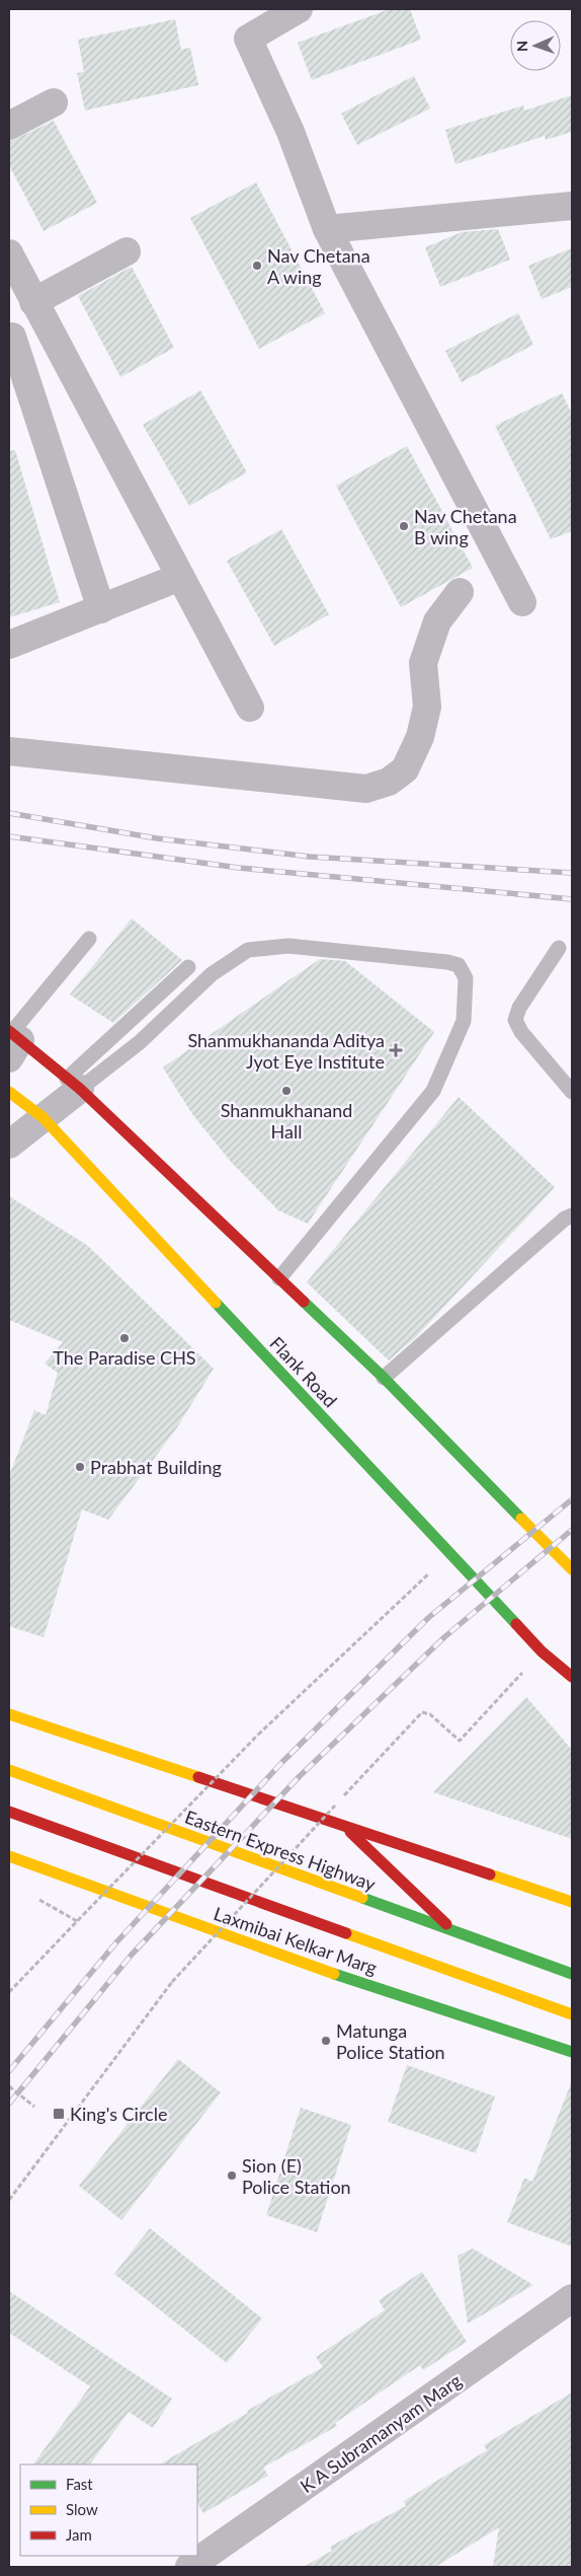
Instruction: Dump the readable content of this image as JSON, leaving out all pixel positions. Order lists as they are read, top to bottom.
{
  "streets": {
    "main road": ["Flank Road", "Eastern Express Highway", "Laxmibai Kelkar Marg"],
    "street": ["K A Subramanyam Marg"]
  },
  "places": {
    "other": [
      "Nav Chetana A wing",
      "Nav Chetana B wing",
      "Shanmukhanand Hall",
      "The Paradise CHS",
      "Prabhat Building",
      "Matunga Police Station",
      "Sion (E) Police Station"
    ],
    "health": ["Shanmukhananda Aditya Jyot Eye Institute"],
    "transit": ["King's Circle"]
  },
  "legend": ["Fast", "Slow", "Jam"],
  "north": "left"
}
